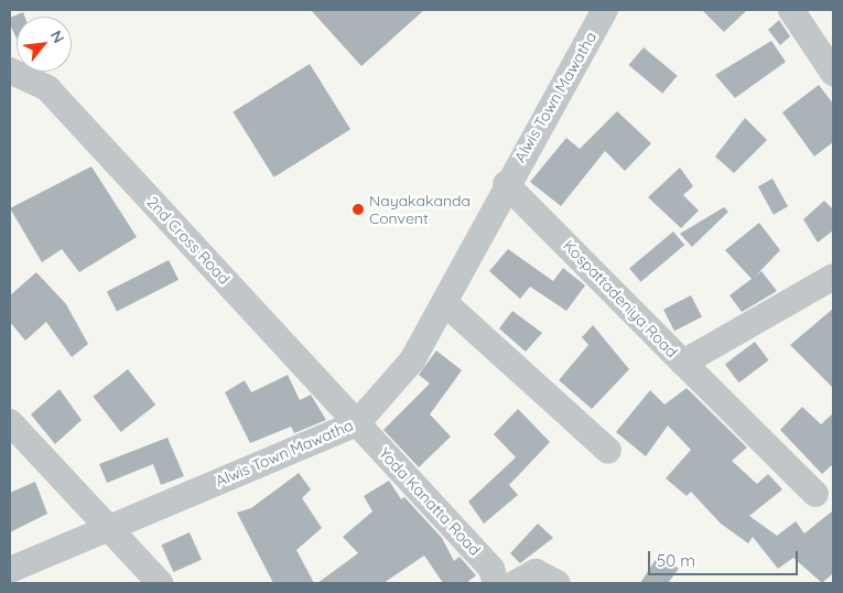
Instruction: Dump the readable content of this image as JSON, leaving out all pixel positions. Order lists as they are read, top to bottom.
{
  "streets": {
    "street": [
      "Alwis Town Mawatha",
      "2nd Cross Road",
      "Kospattadeniya Road",
      "Yoda Kanatta Road"
    ]
  },
  "crossings": [
    ["Alwis Town Mawatha", "2nd Cross Road"],
    ["Alwis Town Mawatha", "Kospattadeniya Road"],
    ["Alwis Town Mawatha", "Yoda Kanatta Road"],
    ["2nd Cross Road", "Yoda Kanatta Road"]
  ],
  "places": ["Nayakakanda Convent"],
  "scale_bar": "50 m",
  "north": "top right"
}
